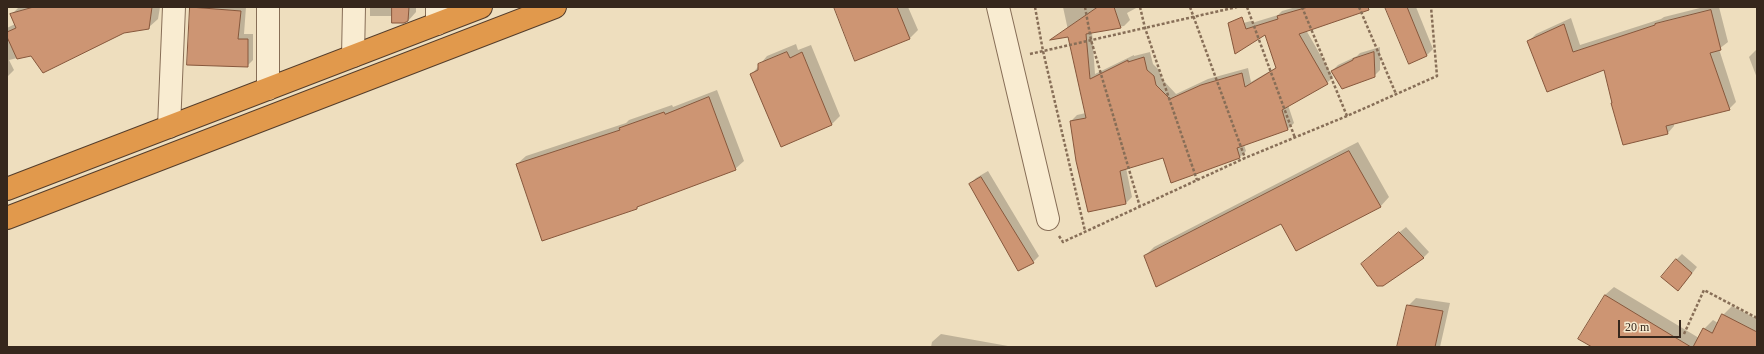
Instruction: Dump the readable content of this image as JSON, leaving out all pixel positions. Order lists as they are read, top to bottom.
{
  "scale_bar": "20 m"
}
